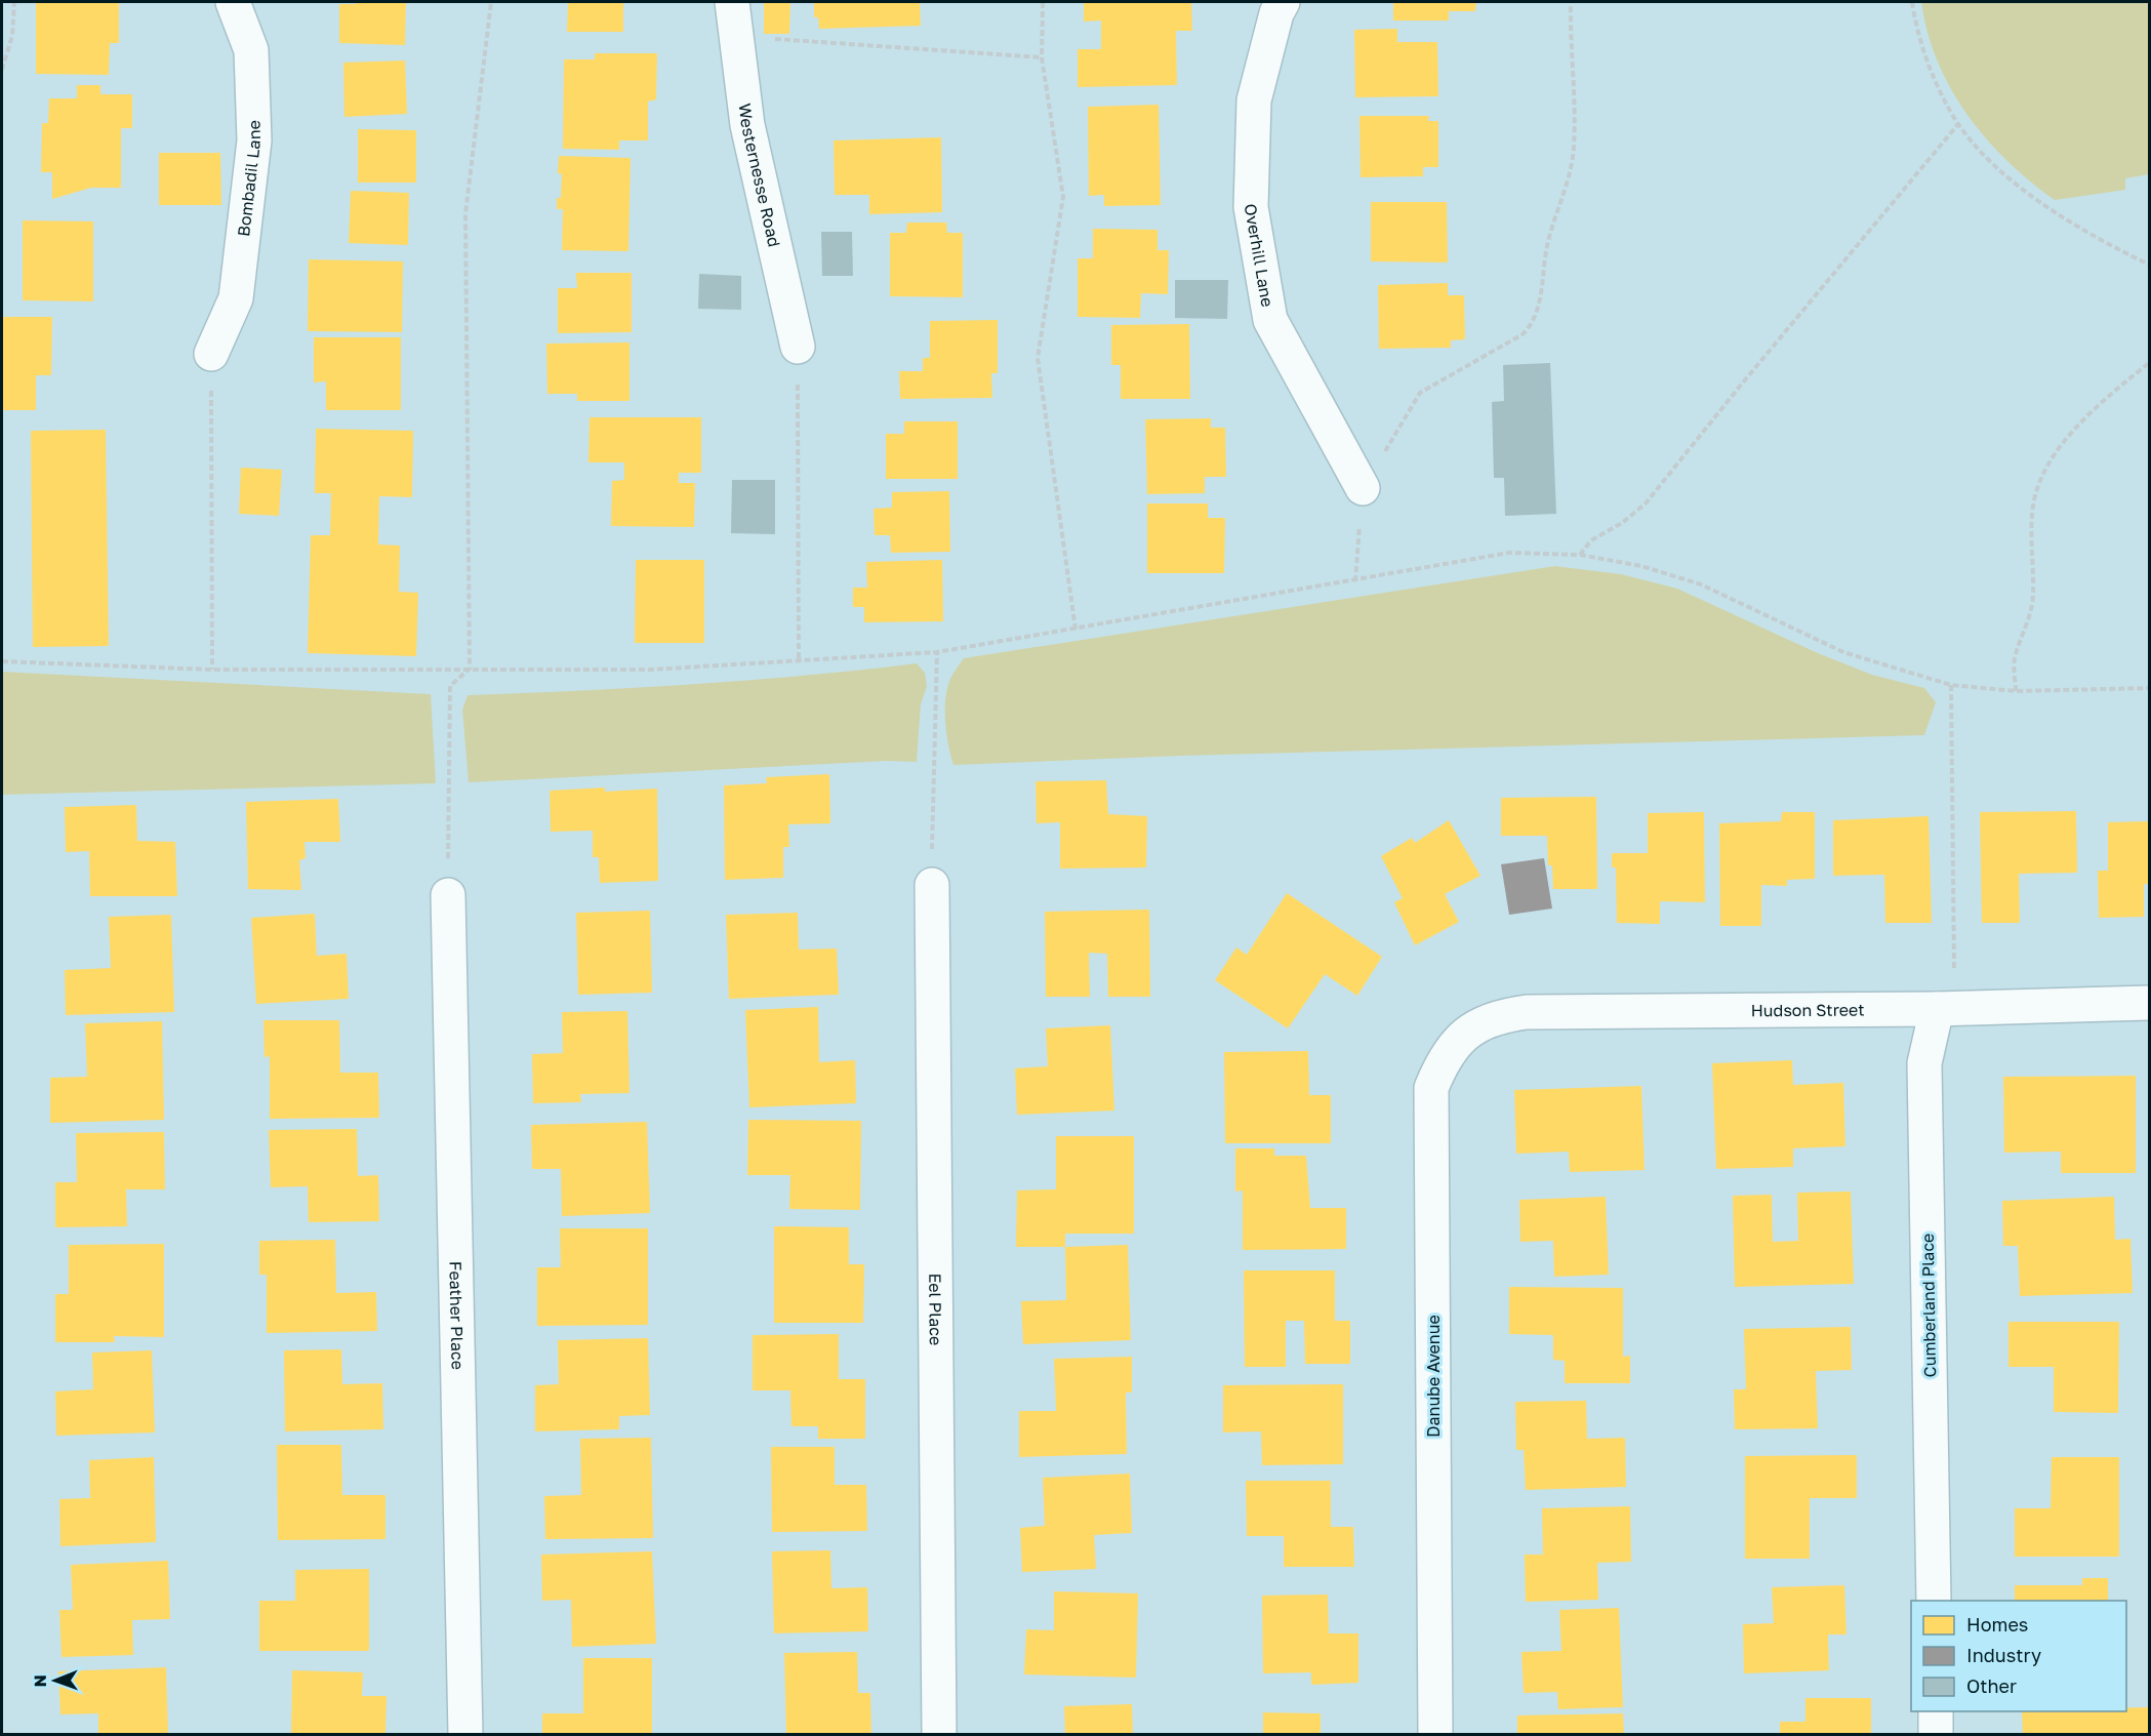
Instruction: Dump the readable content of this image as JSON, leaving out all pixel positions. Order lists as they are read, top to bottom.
{
  "streets": {
    "street": [
      "Westernesse Road",
      "Bombadil Lane",
      "Overhill Lane",
      "Hudson Street",
      "Cumberland Place",
      "Eel Place",
      "Feather Place",
      "Danube Avenue"
    ]
  },
  "crossings": [
    ["Hudson Street", "Cumberland Place"],
    ["Hudson Street", "Danube Avenue"]
  ],
  "legend": ["Homes", "Industry", "Other"],
  "north": "left"
}
